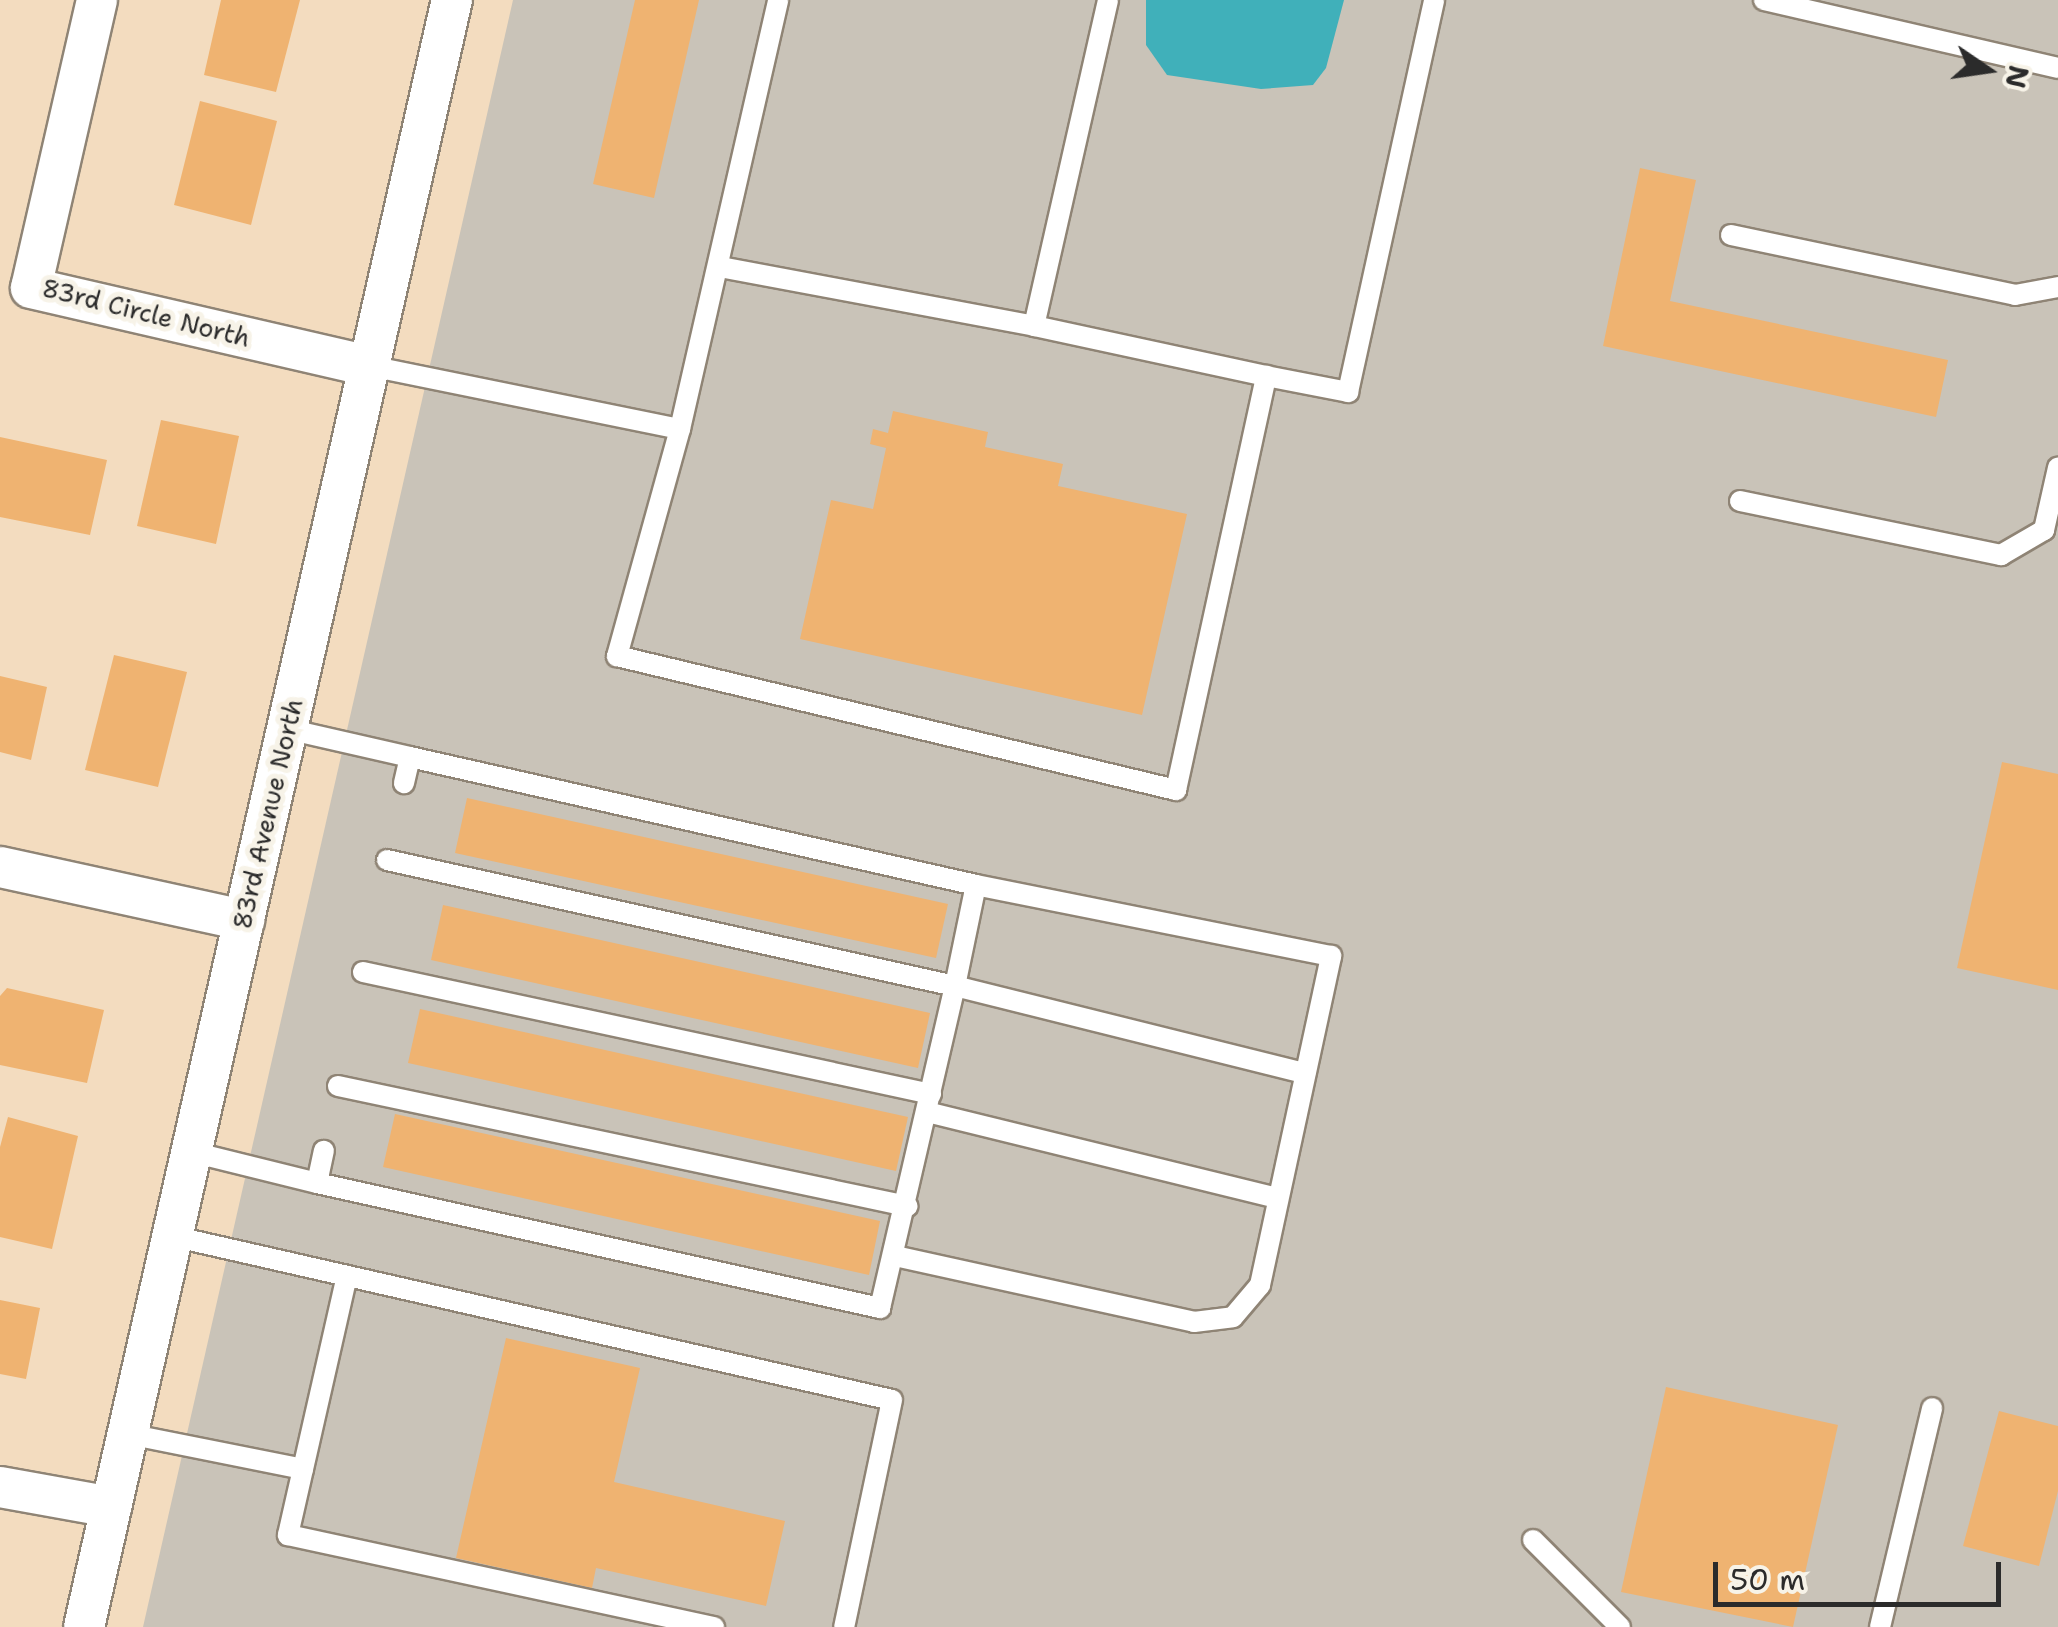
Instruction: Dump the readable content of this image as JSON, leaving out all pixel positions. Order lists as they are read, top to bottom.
{
  "streets": {
    "street": ["83rd Circle North", "83rd Avenue North"]
  },
  "crossings": [
    ["83rd Circle North", "83rd Avenue North"]
  ],
  "scale_bar": "50 m",
  "north": "right"
}
